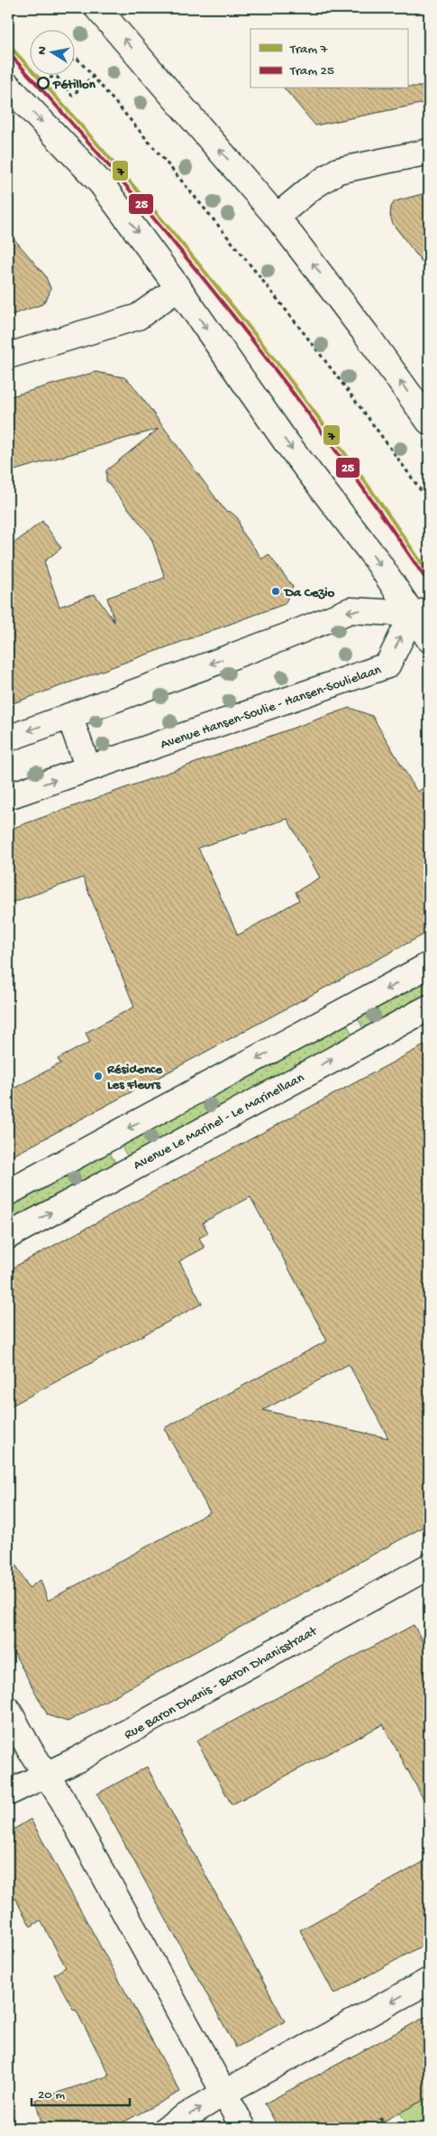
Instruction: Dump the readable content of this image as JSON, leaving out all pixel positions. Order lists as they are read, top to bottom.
{
  "streets": {
    "street": ["Avenue Hansen-Soulie - Hansen-Soulielaan", "Avenue Le Marinel - Le Marinellaan", "Rue Baron Dhanis - Baron Dhanisstraat"]
  },
  "places": ["Pétillon", "Da Cezio", "Résidence Les Fleurs"],
  "lines": ["tram line 7", "tram line 25"],
  "legend": ["Tram 7", "Tram 25"],
  "scale_bar": "20 m",
  "north": "left"
}
